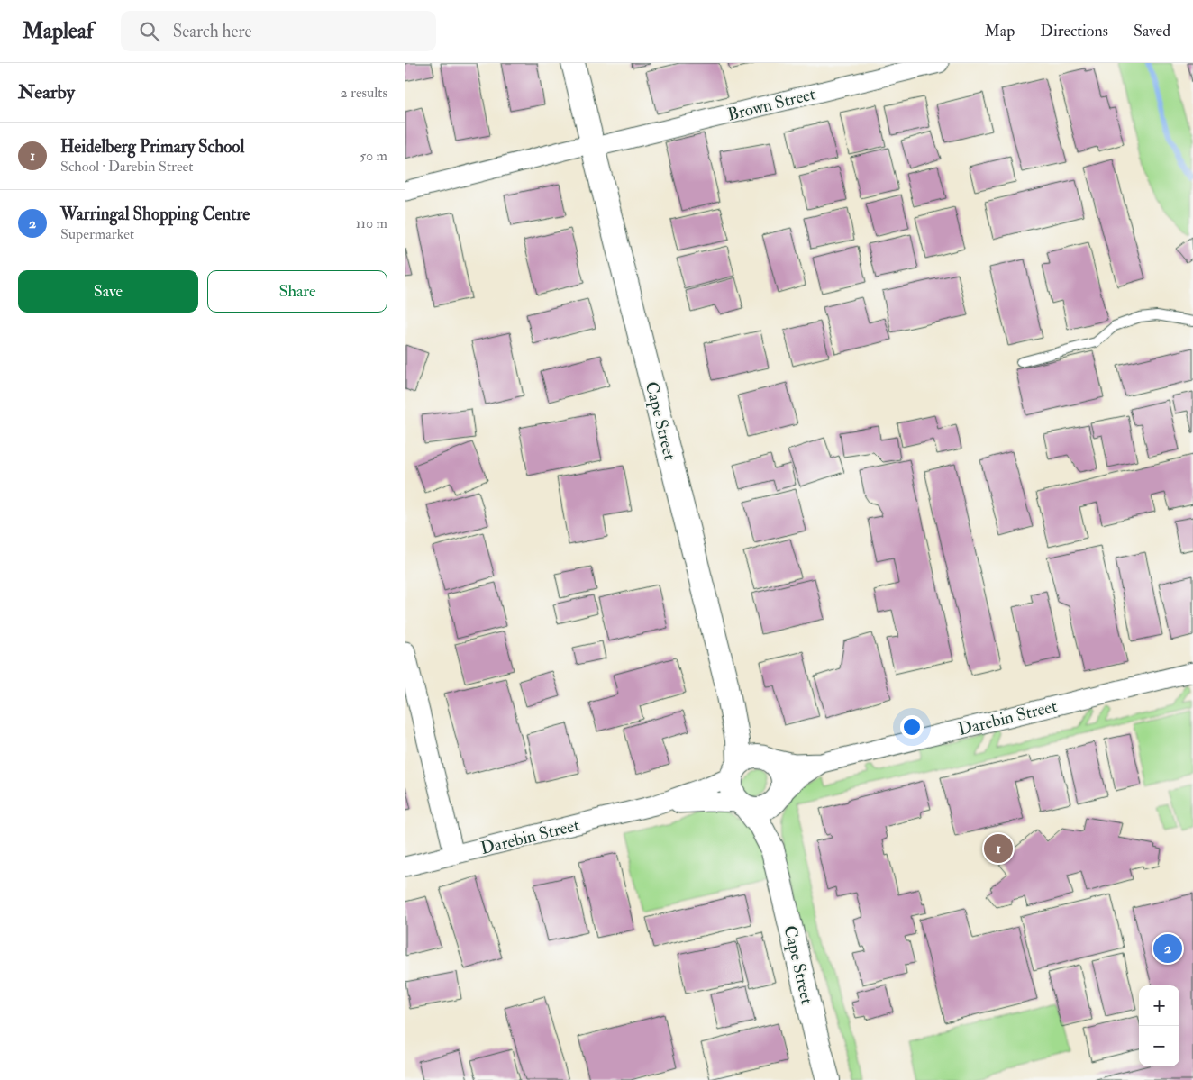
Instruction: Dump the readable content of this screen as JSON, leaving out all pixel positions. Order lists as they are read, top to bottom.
{
  "streets": {
    "street": ["Brown Street", "Cape Street", "Darebin Street"]
  },
  "crossings": [
    ["Brown Street", "Cape Street"],
    ["Cape Street", "Darebin Street"]
  ],
  "page": {
    "header": "Mapleaf",
    "search": "Search here",
    "nav": ["Map", "Directions", "Saved"],
    "heading": ["Nearby", "2 results"],
    "list": [
      {
        "mark": "1",
        "name": "Heidelberg Primary School",
        "note": "School · Darebin Street",
        "value": "50 m"
      },
      {
        "mark": "2",
        "name": "Warringal Shopping Centre",
        "note": "Supermarket",
        "value": "110 m"
      }
    ],
    "buttons": ["Save", "Share"],
    "pins": ["1", "2"],
    "map_buttons": ["+", "−"]
  }
}
